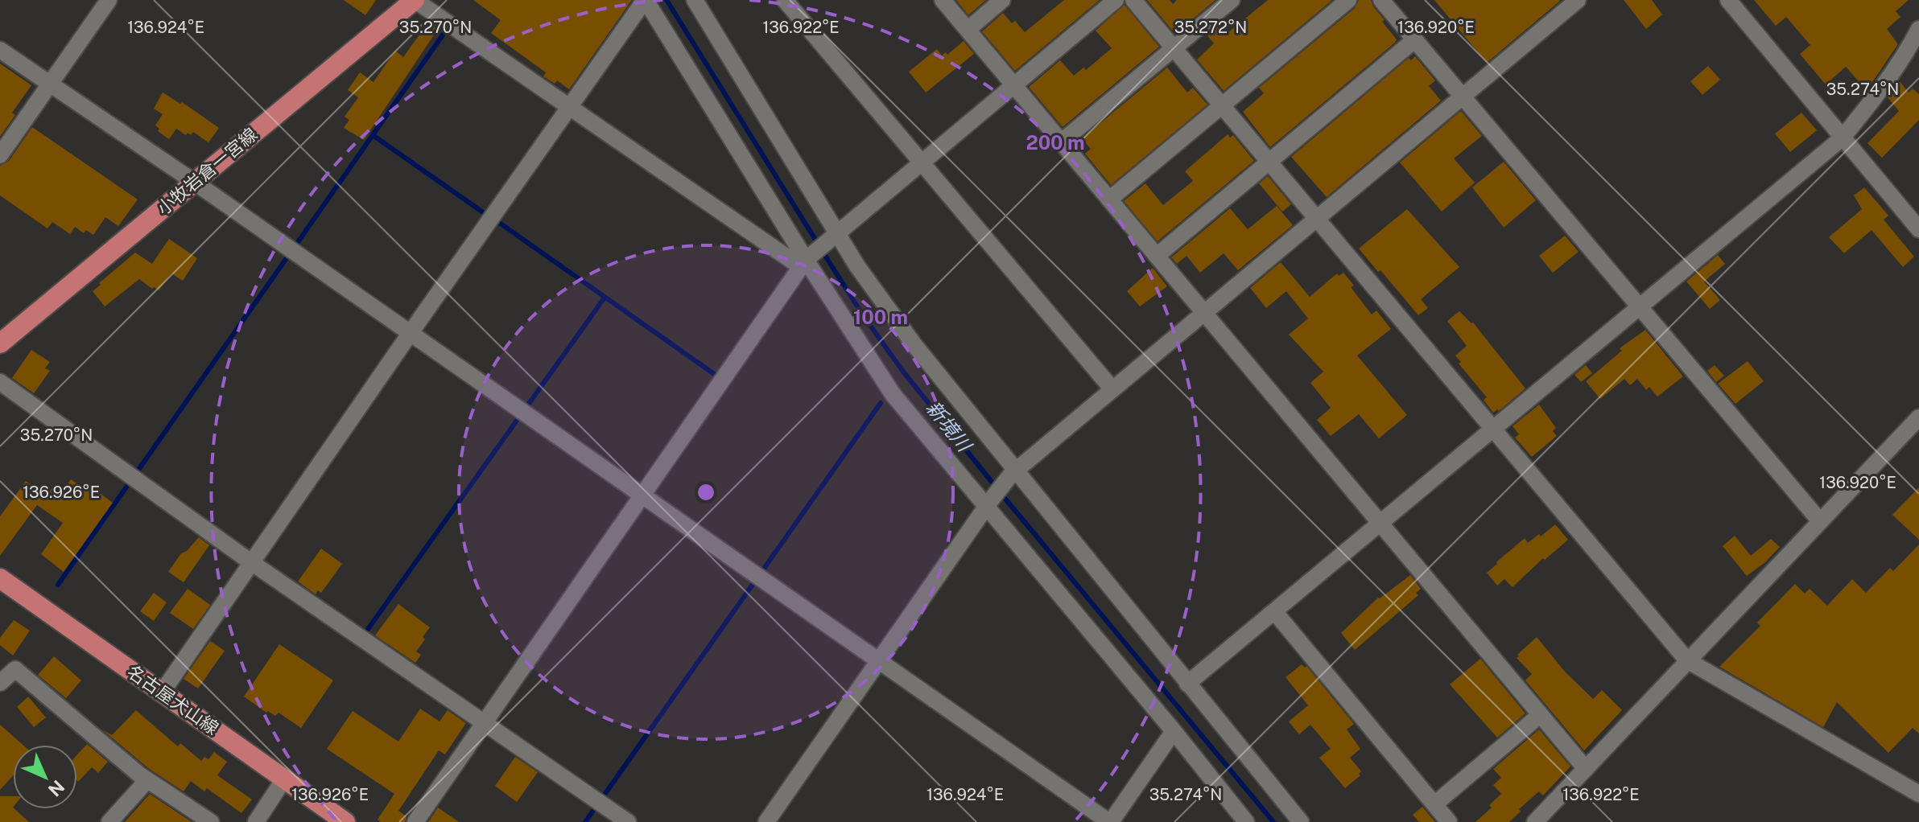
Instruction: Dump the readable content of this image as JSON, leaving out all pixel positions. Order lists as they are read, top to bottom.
{
  "streets": {
    "main road": ["小牧岩倉一宮線", "名古屋犬山線"]
  },
  "water": ["新境川"],
  "north": "bottom right",
  "coordinates": [
    "136.924°E",
    "35.270°N",
    "136.922°E",
    "35.272°N",
    "136.920°E",
    "35.274°N",
    "136.926°E"
  ],
  "rings": ["200 m", "100 m"]
}
